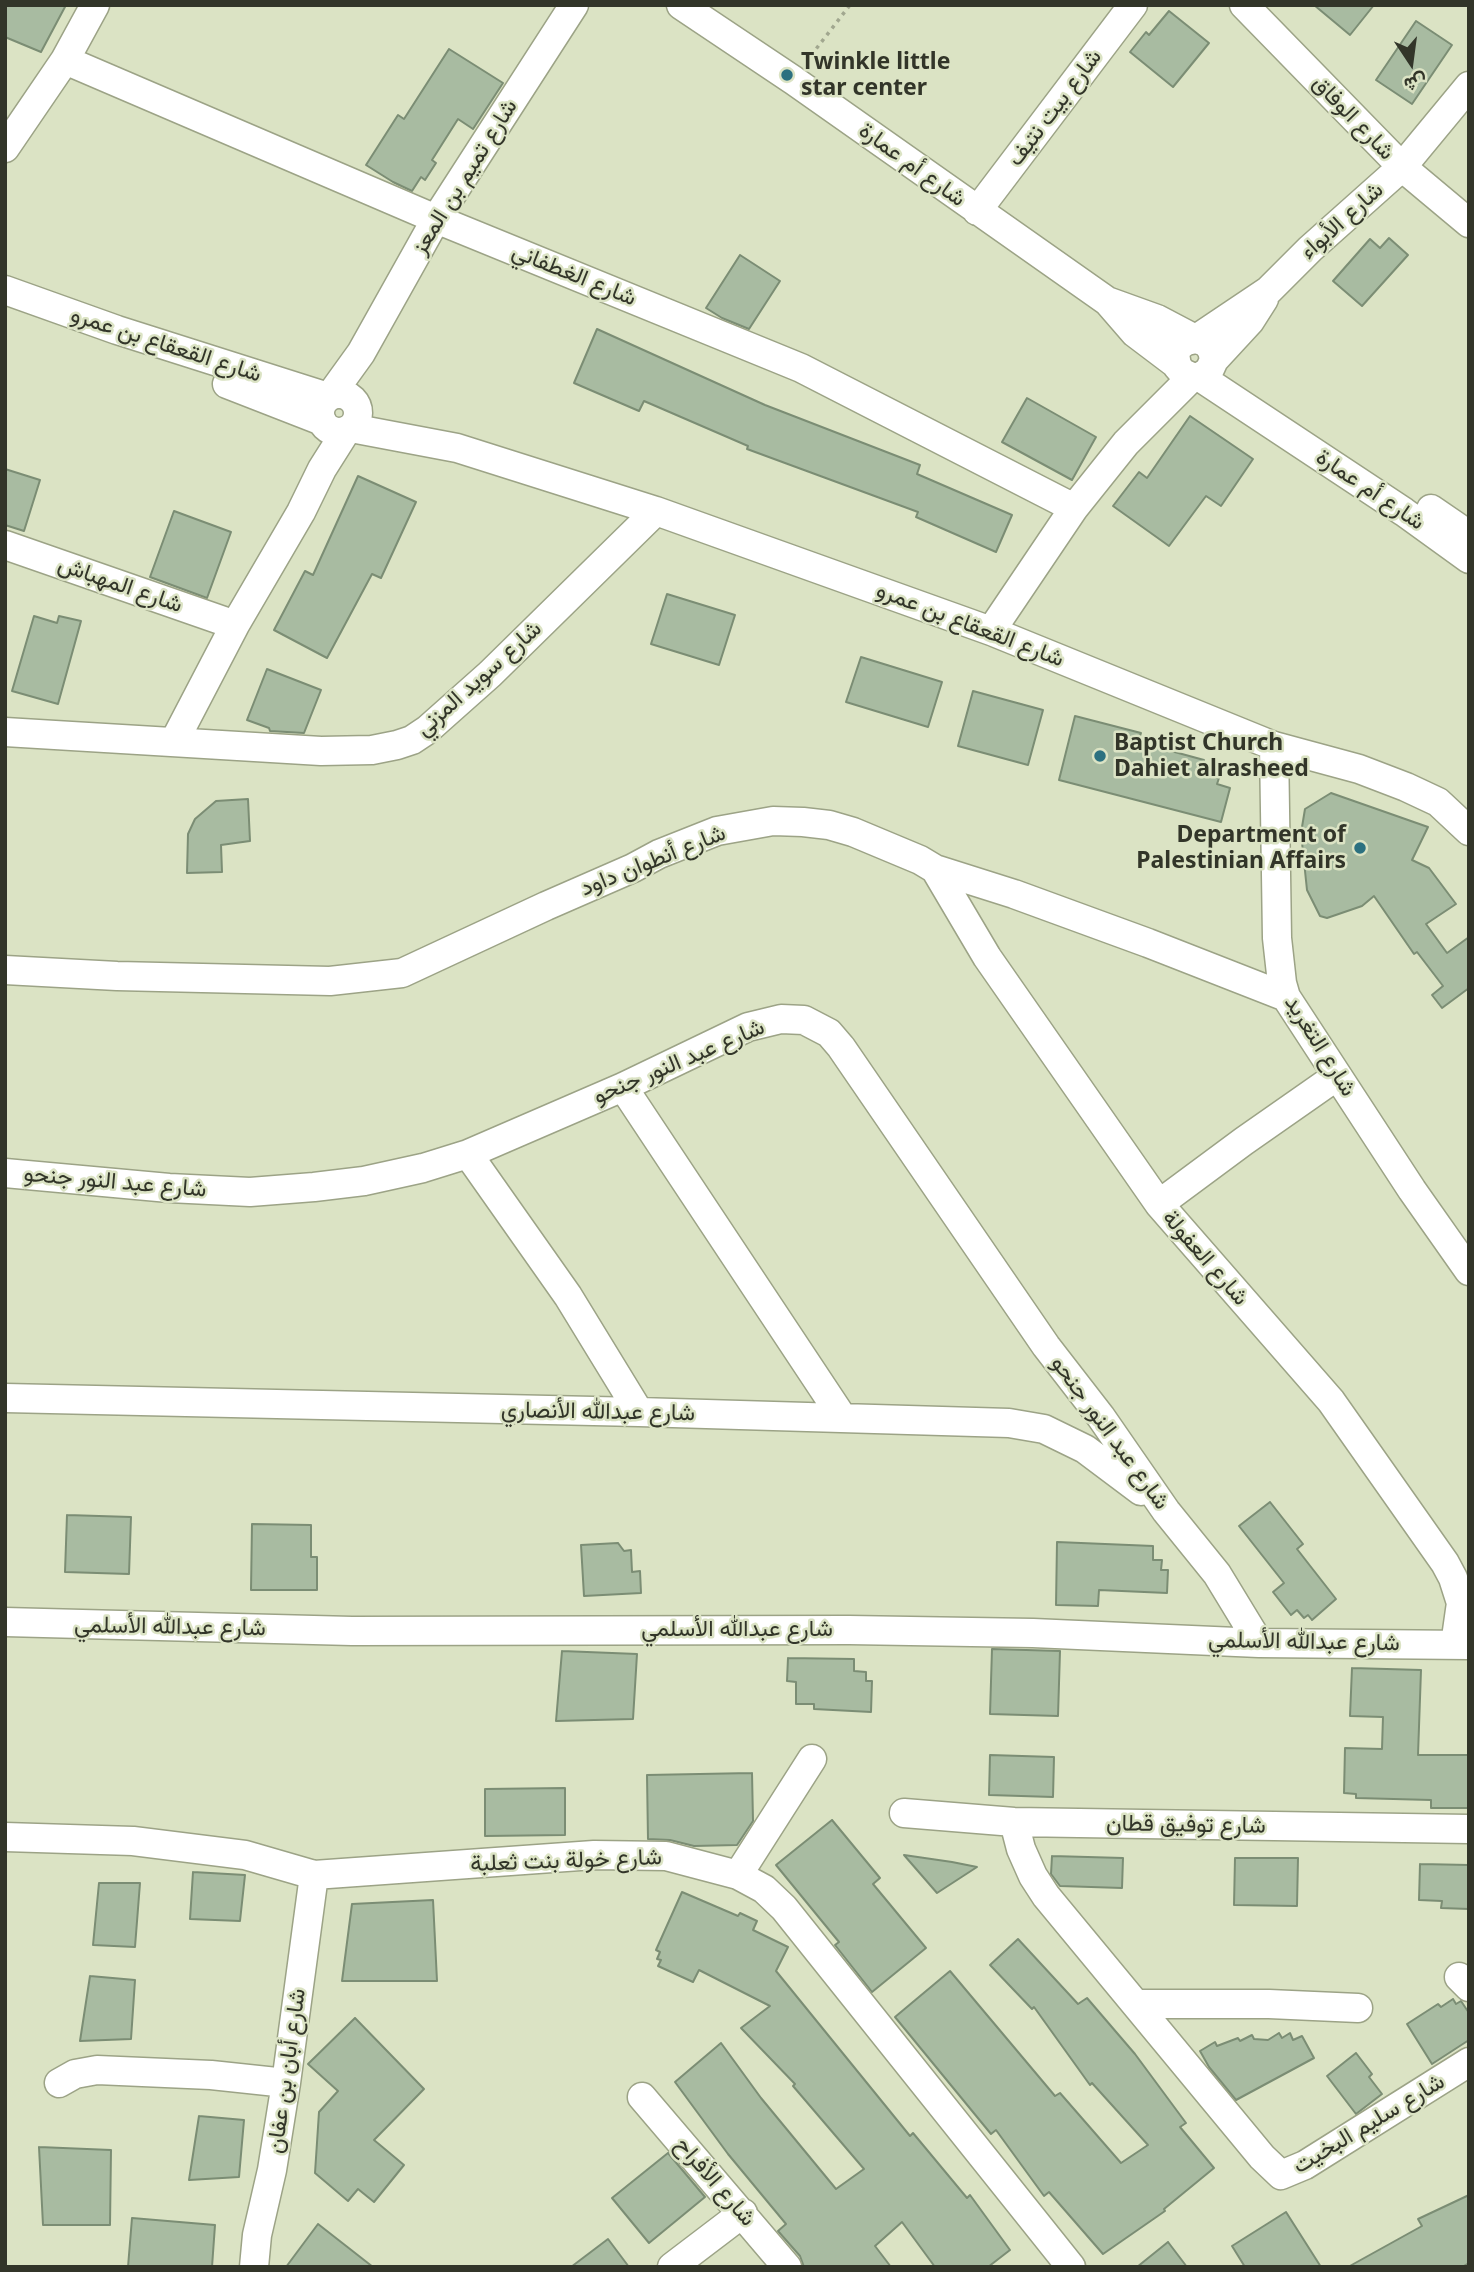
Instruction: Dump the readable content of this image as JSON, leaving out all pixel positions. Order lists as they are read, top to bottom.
{
  "streets": {
    "street": [
      "شارع بيت نتيف",
      "شارع الوفاق",
      "شارع أم عمارة",
      "شارع تميم بن المعز",
      "شارع الأبواء",
      "شارع الغطفاني",
      "شارع القعقاع بن عمرو",
      "شارع المهباش",
      "شارع سويد المزني",
      "شارع أنطوان داود",
      "شارع التغريد",
      "شارع عبد النور جنحو",
      "شارع العفولة",
      "شارع عبدالله الأنصاري",
      "شارع عبدالله الأسلمي",
      "شارع توفيق قطان",
      "شارع خولة بنت ثعلبة",
      "شارع أبان بن عفان",
      "شارع سليم البخيت",
      "شارع الأفراح"
    ]
  },
  "crossings": [
    ["شارع بيت نتيف", "شارع أم عمارة"],
    ["شارع الوفاق", "شارع الأبواء"],
    ["شارع أم عمارة", "شارع الأبواء"],
    ["شارع تميم بن المعز", "شارع الغطفاني"],
    ["شارع تميم بن المعز", "شارع القعقاع بن عمرو"],
    ["شارع تميم بن المعز", "شارع المهباش"],
    ["شارع تميم بن المعز", "شارع سويد المزني"],
    ["شارع الأبواء", "شارع الغطفاني"],
    ["شارع الأبواء", "شارع القعقاع بن عمرو"],
    ["شارع القعقاع بن عمرو", "شارع سويد المزني"],
    ["شارع القعقاع بن عمرو", "شارع التغريد"],
    ["شارع أنطوان داود", "شارع التغريد"],
    ["شارع أنطوان داود", "شارع العفولة"],
    ["شارع عبد النور جنحو", "شارع عبدالله الأنصاري"],
    ["شارع عبد النور جنحو", "شارع عبدالله الأسلمي"],
    ["شارع العفولة", "شارع عبدالله الأسلمي"],
    ["شارع توفيق قطان", "شارع سليم البخيت"],
    ["شارع خولة بنت ثعلبة", "شارع أبان بن عفان"]
  ],
  "places": ["Twinkle little star center", "Baptist Church Dahiet alrasheed", "Department of Palestinian Affairs"],
  "north": "bottom"
}
